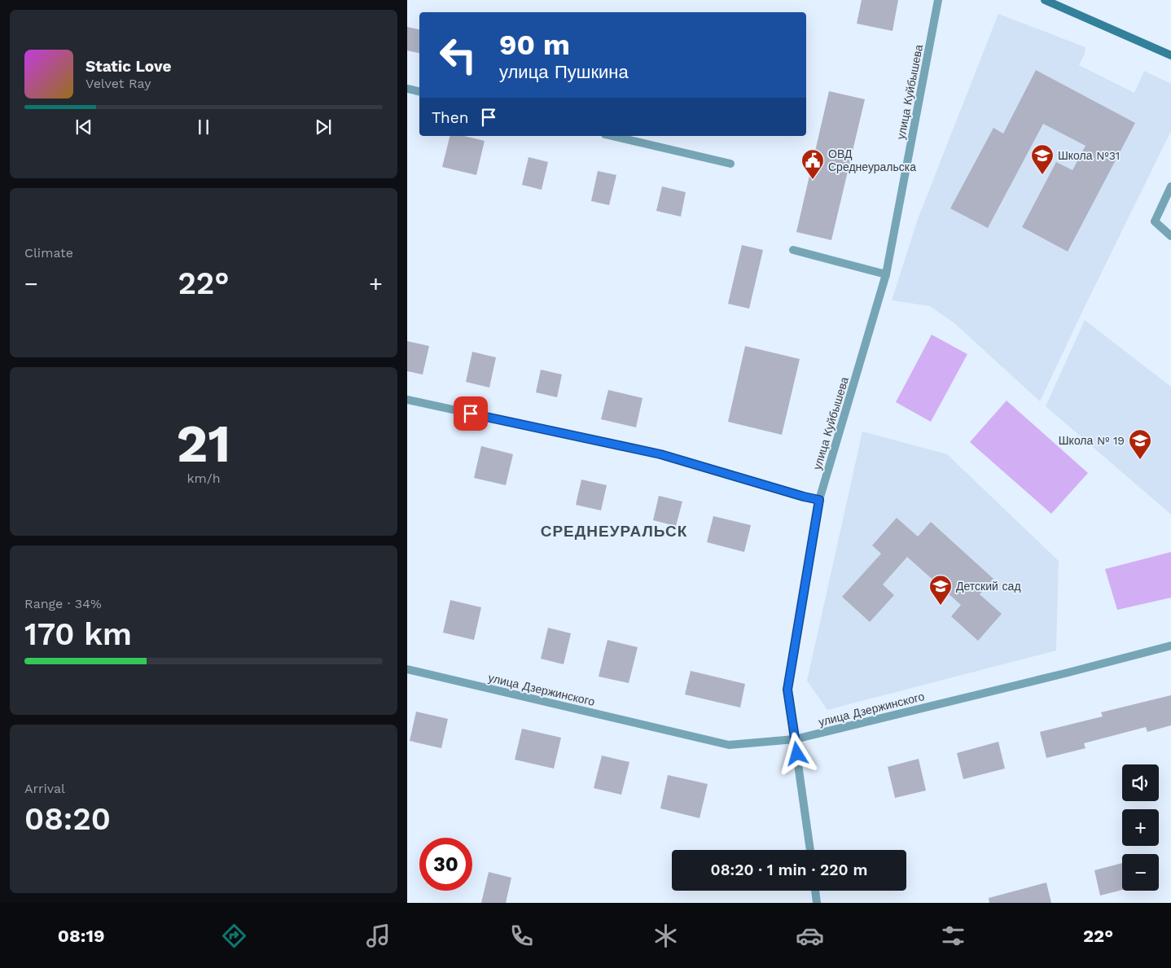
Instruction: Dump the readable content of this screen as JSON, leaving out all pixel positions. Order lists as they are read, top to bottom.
{
  "streets": {
    "street": ["улица Куйбышева", "улица Дзержинского"]
  },
  "crossings": [
    ["улица Куйбышева", "улица Дзержинского"]
  ],
  "districts": ["СРЕДНЕУРАЛЬСК"],
  "places": {
    "school or university": ["Школа №31", "Школа № 19", "Детский сад"],
    "public building": ["ОВД Среднеуральска"]
  },
  "page": {
    "turn": ["90 m", "улица Пушкина"],
    "song": ["Static Love", "Velvet Ray"],
    "then": "Then",
    "tile": [
      "Climate",
      ["21", "km/h"],
      ["Range · 34%", "170 km"],
      ["Arrival", "08:20"]
    ],
    "heat": ["−", "22°", "+"],
    "map_buttons": ["+", "−"],
    "limit": "30",
    "trip": "08:20 · 1 min · 220 m",
    "tabs": ["08:19", "22°"]
  }
}
